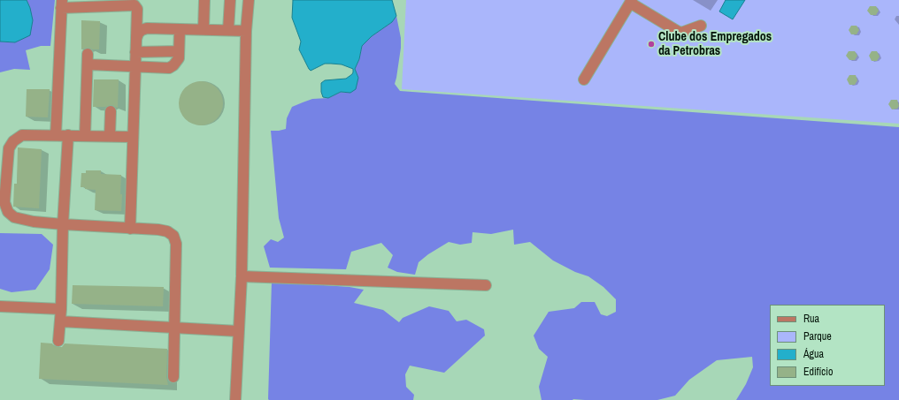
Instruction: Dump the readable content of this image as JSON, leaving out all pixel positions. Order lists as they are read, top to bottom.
{
  "places": ["Clube dos Empregados da Petrobras"],
  "legend": [
    "Rua",
    "Parque",
    "Água",
    "Edifício"
  ]
}
